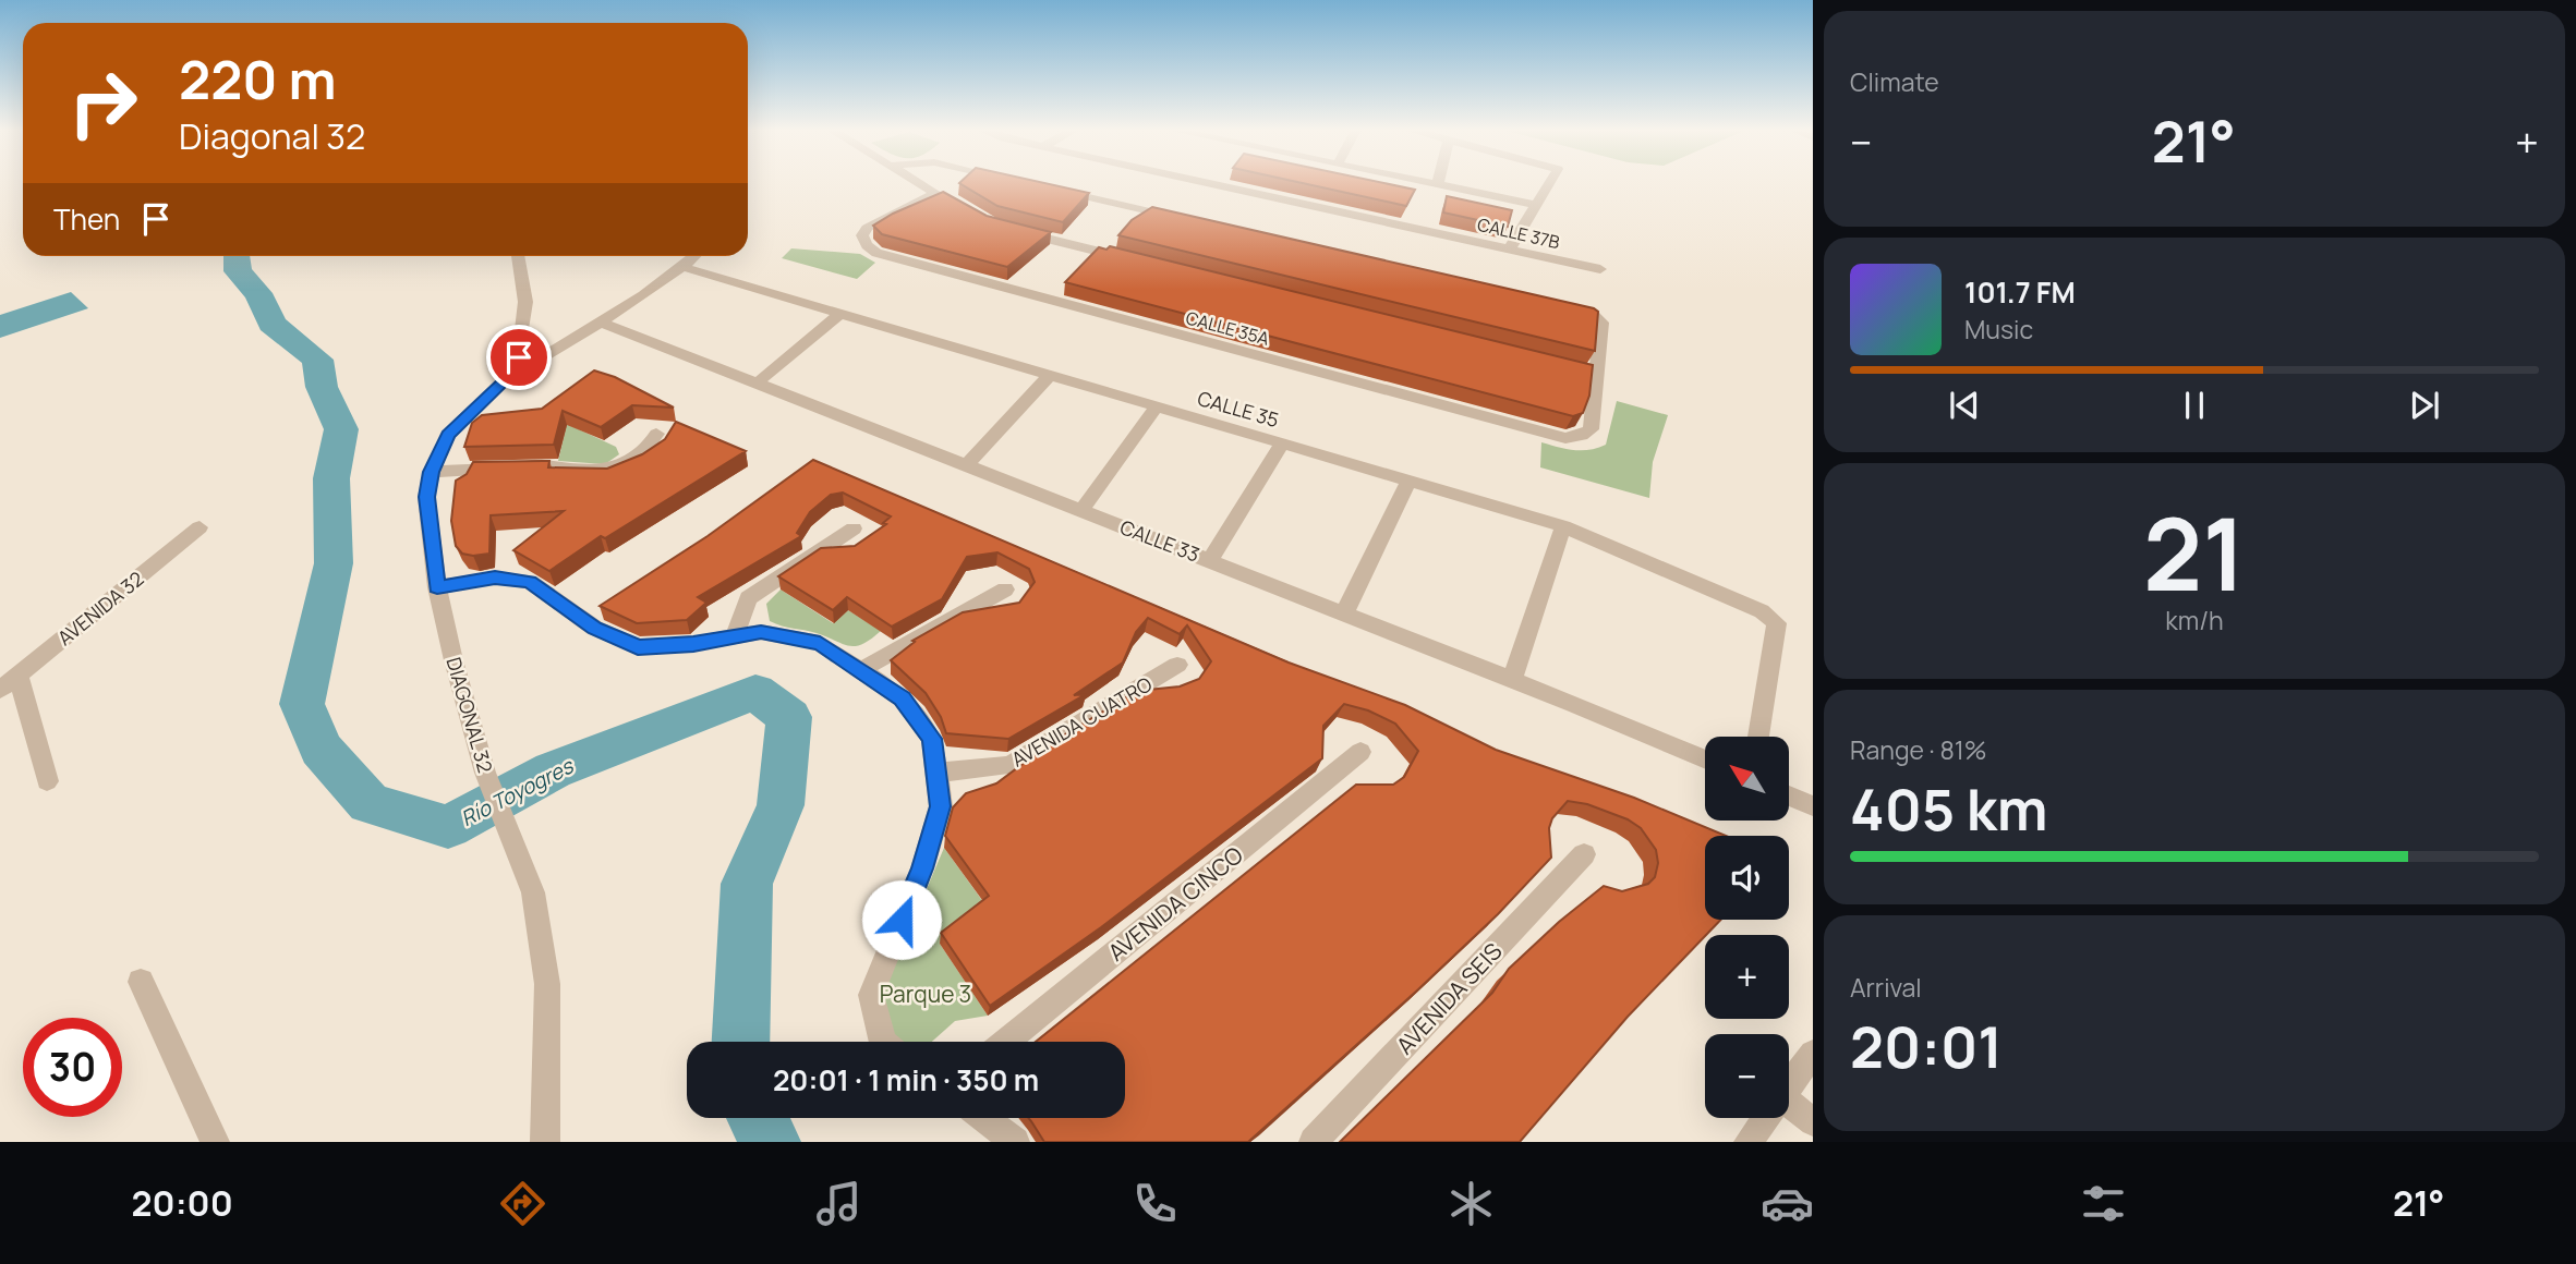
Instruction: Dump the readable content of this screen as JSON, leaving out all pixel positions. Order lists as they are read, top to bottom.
{
  "streets": {
    "street": [
      "CALLE 37B",
      "CALLE 35A",
      "CALLE 35",
      "CALLE 33",
      "AVENIDA 32",
      "DIAGONAL 32",
      "AVENIDA CUATRO",
      "AVENIDA CINCO",
      "AVENIDA SEIS"
    ]
  },
  "water": ["Río Toyogres"],
  "parks": ["Parque 3"],
  "north": "top left",
  "page": {
    "tile": [
      "Climate",
      ["21", "km/h"],
      ["Range · 81%", "405 km"],
      ["Arrival", "20:01"]
    ],
    "turn": ["220 m", "Diagonal 32"],
    "heat": ["−", "21°", "+"],
    "then": "Then",
    "song": ["101.7 FM", "Music"],
    "map_buttons": ["+", "−"],
    "limit": "30",
    "trip": "20:01 · 1 min · 350 m",
    "tabs": ["20:00", "21°"]
  }
}
